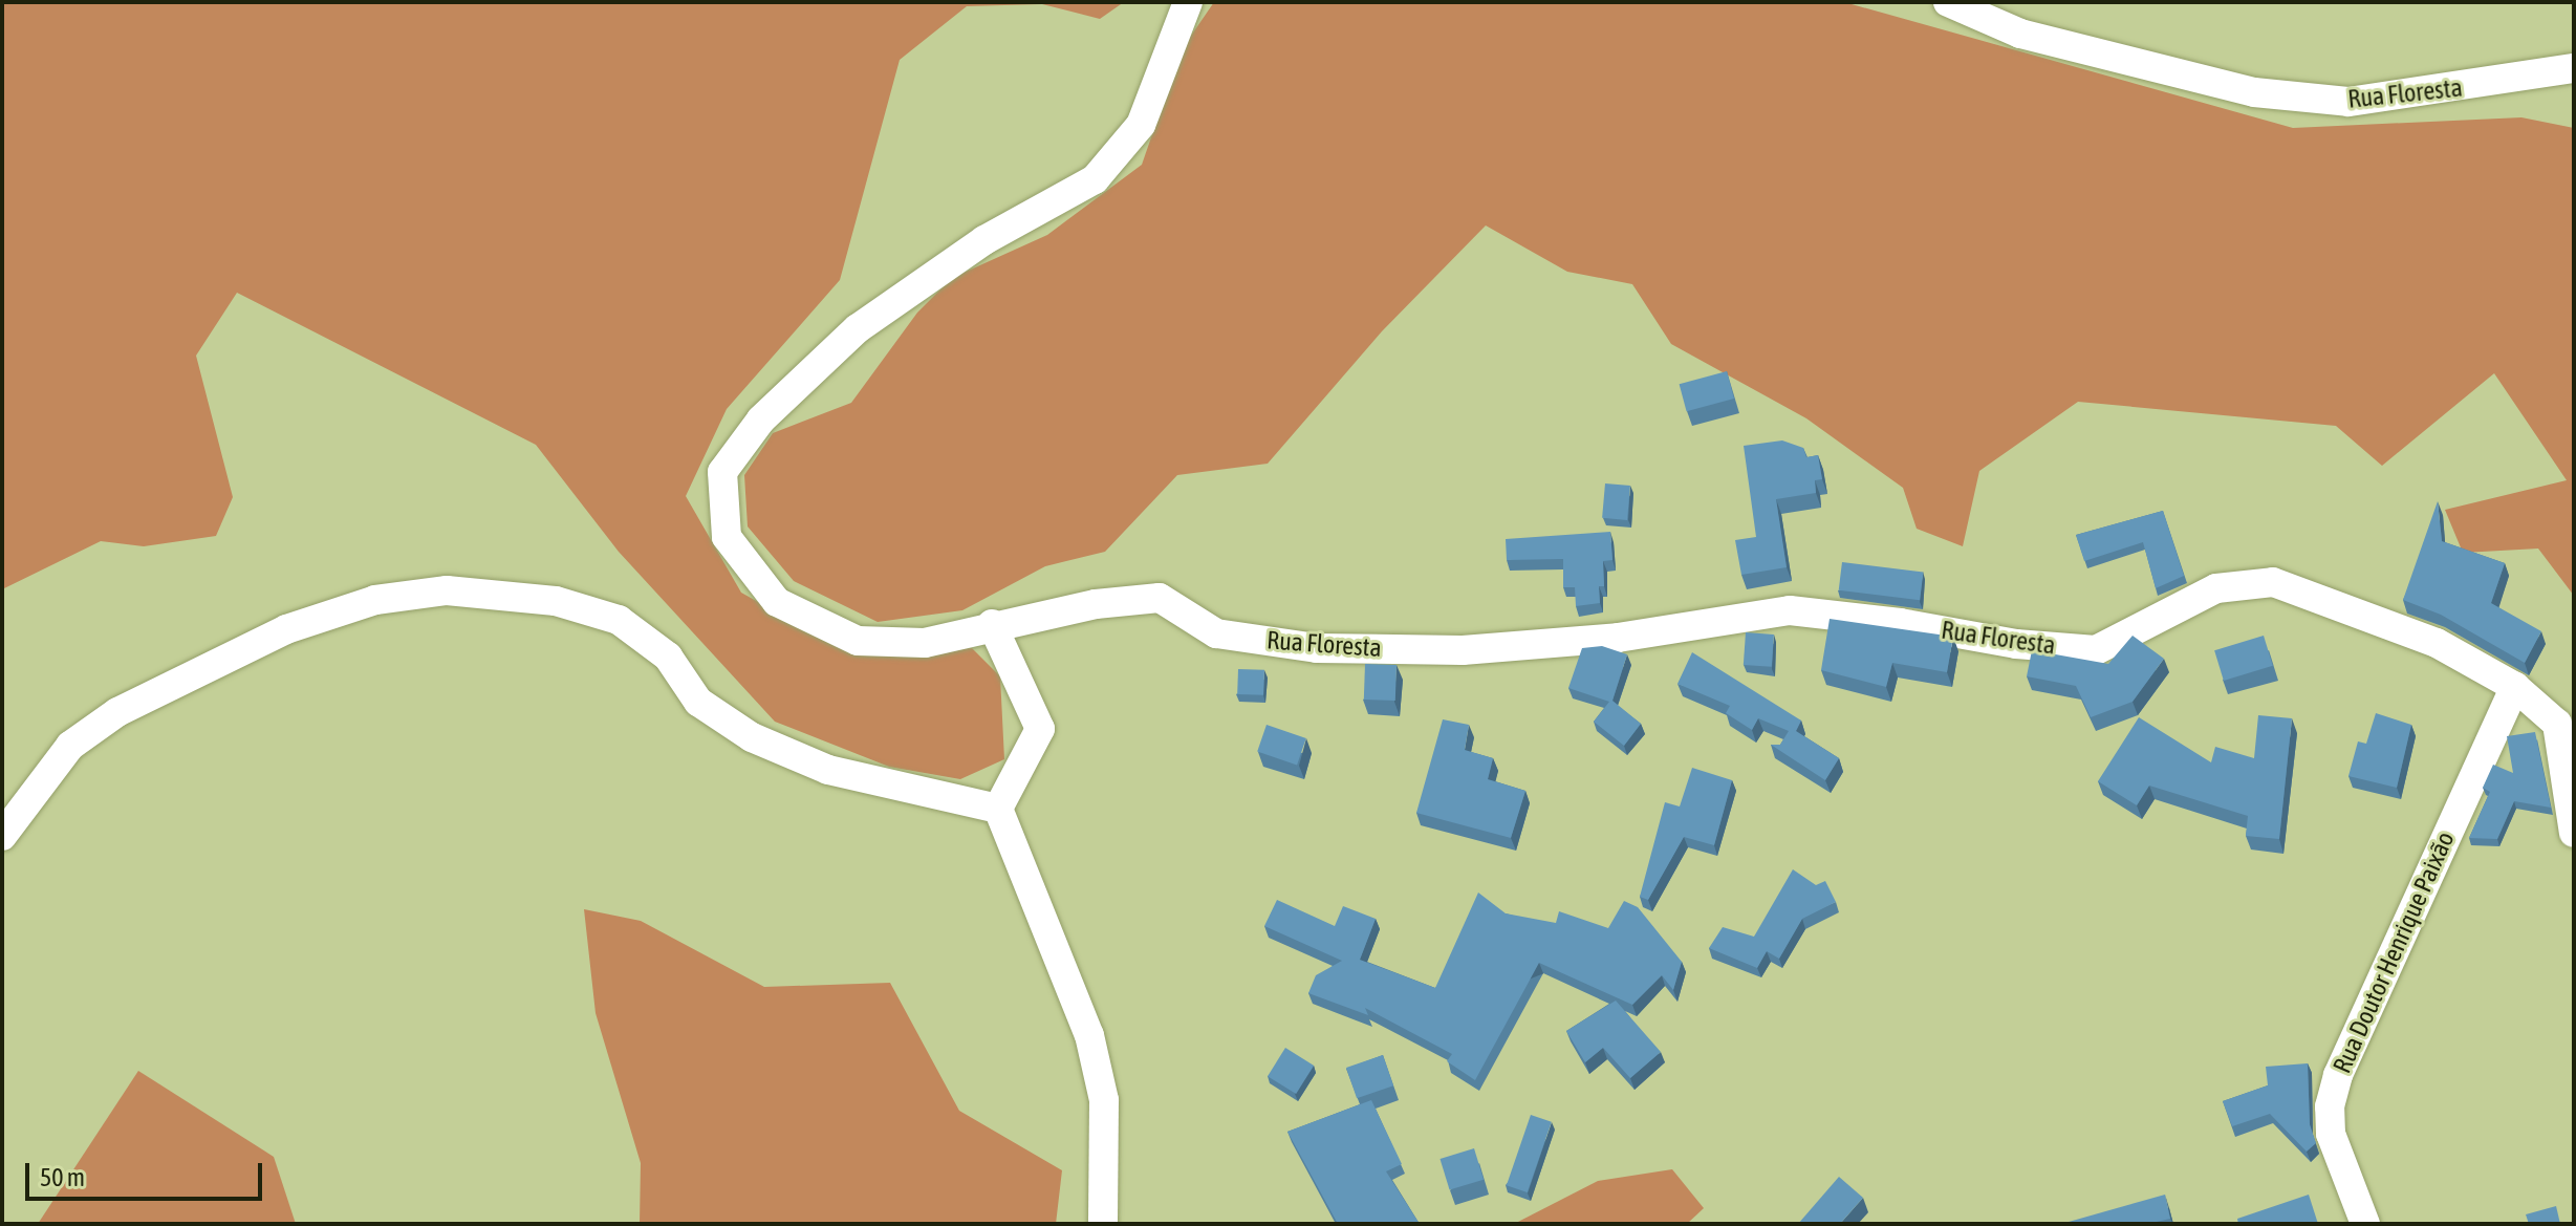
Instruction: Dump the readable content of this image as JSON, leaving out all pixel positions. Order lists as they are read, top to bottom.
{
  "streets": {
    "street": ["Rua Floresta", "Rua Doutor Henrique Paixão"]
  },
  "crossings": [
    ["Rua Floresta", "Rua Doutor Henrique Paixão"]
  ],
  "scale_bar": "50 m"
}
